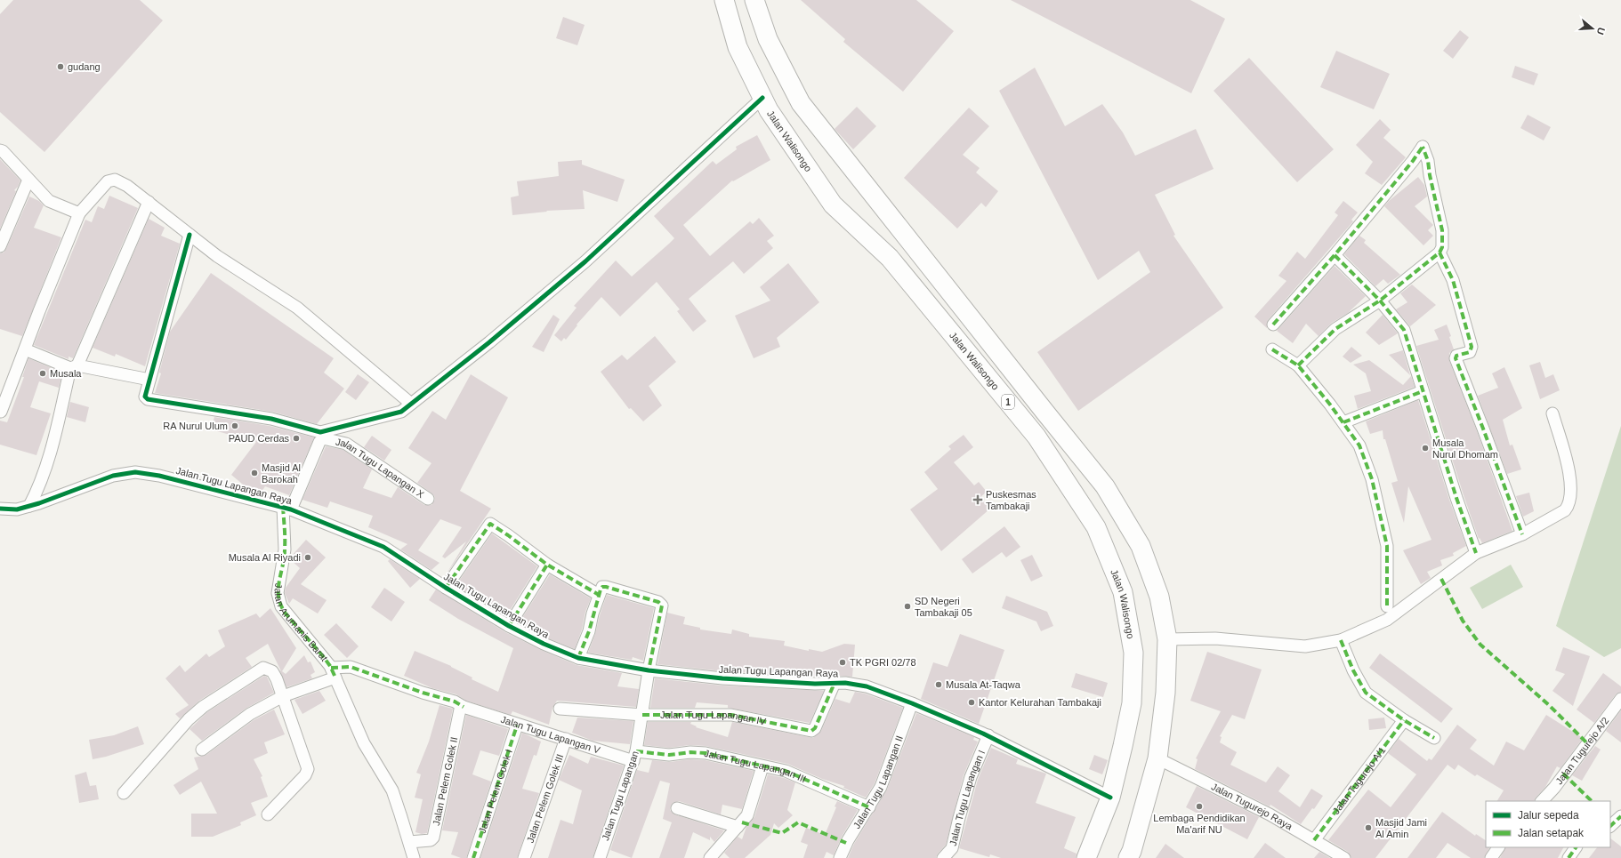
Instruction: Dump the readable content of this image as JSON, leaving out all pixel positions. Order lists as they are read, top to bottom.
{
  "streets": {
    "highway": ["Jalan Walisongo", "1"],
    "street": [
      "Jalan Tugu Lapangan X",
      "Jalan Tugu Lapangan Raya",
      "Jalan Arumanis Barat",
      "Jalan Tugu Lapangan IV",
      "Jalan Tugu Lapangan V",
      "Jalan Tugurejo A/2",
      "Jalan Tugu Lapangan III",
      "Jalan Tugurejo A/1",
      "Jalan Pelem Golek II",
      "Jalan Tugu Lapangan II",
      "Jalan Pelem Golek I",
      "Jalan Tugu Lapangan",
      "Jalan Tugu Lapangan I",
      "Jalan Pelem Golek III",
      "Jalan Tugurejo Raya"
    ]
  },
  "crossings": [
    ["Jalan Walisongo", "Jalan Tugu Lapangan Raya"],
    ["1", "Jalan Tugurejo Raya"],
    ["Jalan Tugu Lapangan X", "Jalan Tugu Lapangan Raya"],
    ["Jalan Tugu Lapangan X", "Jalan Arumanis Barat"],
    ["Jalan Tugu Lapangan Raya", "Jalan Arumanis Barat"],
    ["Jalan Tugu Lapangan Raya", "Jalan Tugu Lapangan IV"],
    ["Jalan Tugu Lapangan Raya", "Jalan Tugu Lapangan II"],
    ["Jalan Tugu Lapangan Raya", "Jalan Tugu Lapangan"],
    ["Jalan Tugu Lapangan Raya", "Jalan Tugu Lapangan I"],
    ["Jalan Arumanis Barat", "Jalan Tugu Lapangan V"],
    ["Jalan Arumanis Barat", "Jalan Pelem Golek II"],
    ["Jalan Tugu Lapangan IV", "Jalan Tugu Lapangan"],
    ["Jalan Tugu Lapangan V", "Jalan Tugu Lapangan III"],
    ["Jalan Tugu Lapangan V", "Jalan Pelem Golek II"],
    ["Jalan Tugu Lapangan V", "Jalan Pelem Golek I"],
    ["Jalan Tugu Lapangan V", "Jalan Tugu Lapangan"],
    ["Jalan Tugu Lapangan V", "Jalan Pelem Golek III"],
    ["Jalan Tugu Lapangan III", "Jalan Tugu Lapangan II"],
    ["Jalan Tugu Lapangan III", "Jalan Tugu Lapangan"],
    ["Jalan Tugurejo A/1", "Jalan Tugurejo Raya"]
  ],
  "places": {
    "other": [
      "gudang",
      "Musala",
      "RA Nurul Ulum",
      "PAUD Cerdas",
      "Musala Nurul Dhomam",
      "Masjid Al Barokah",
      "Musala Al Riyadi",
      "SD Negeri Tambakaji 05",
      "TK PGRI 02/78",
      "Musala At-Taqwa",
      "Kantor Kelurahan Tambakaji",
      "Lembaga Pendidikan Ma'arif NU",
      "Masjid Jami Al Amin"
    ],
    "health": ["Puskesmas Tambakaji"]
  },
  "legend": ["Jalur sepeda", "Jalan setapak"],
  "north": "right"
}
